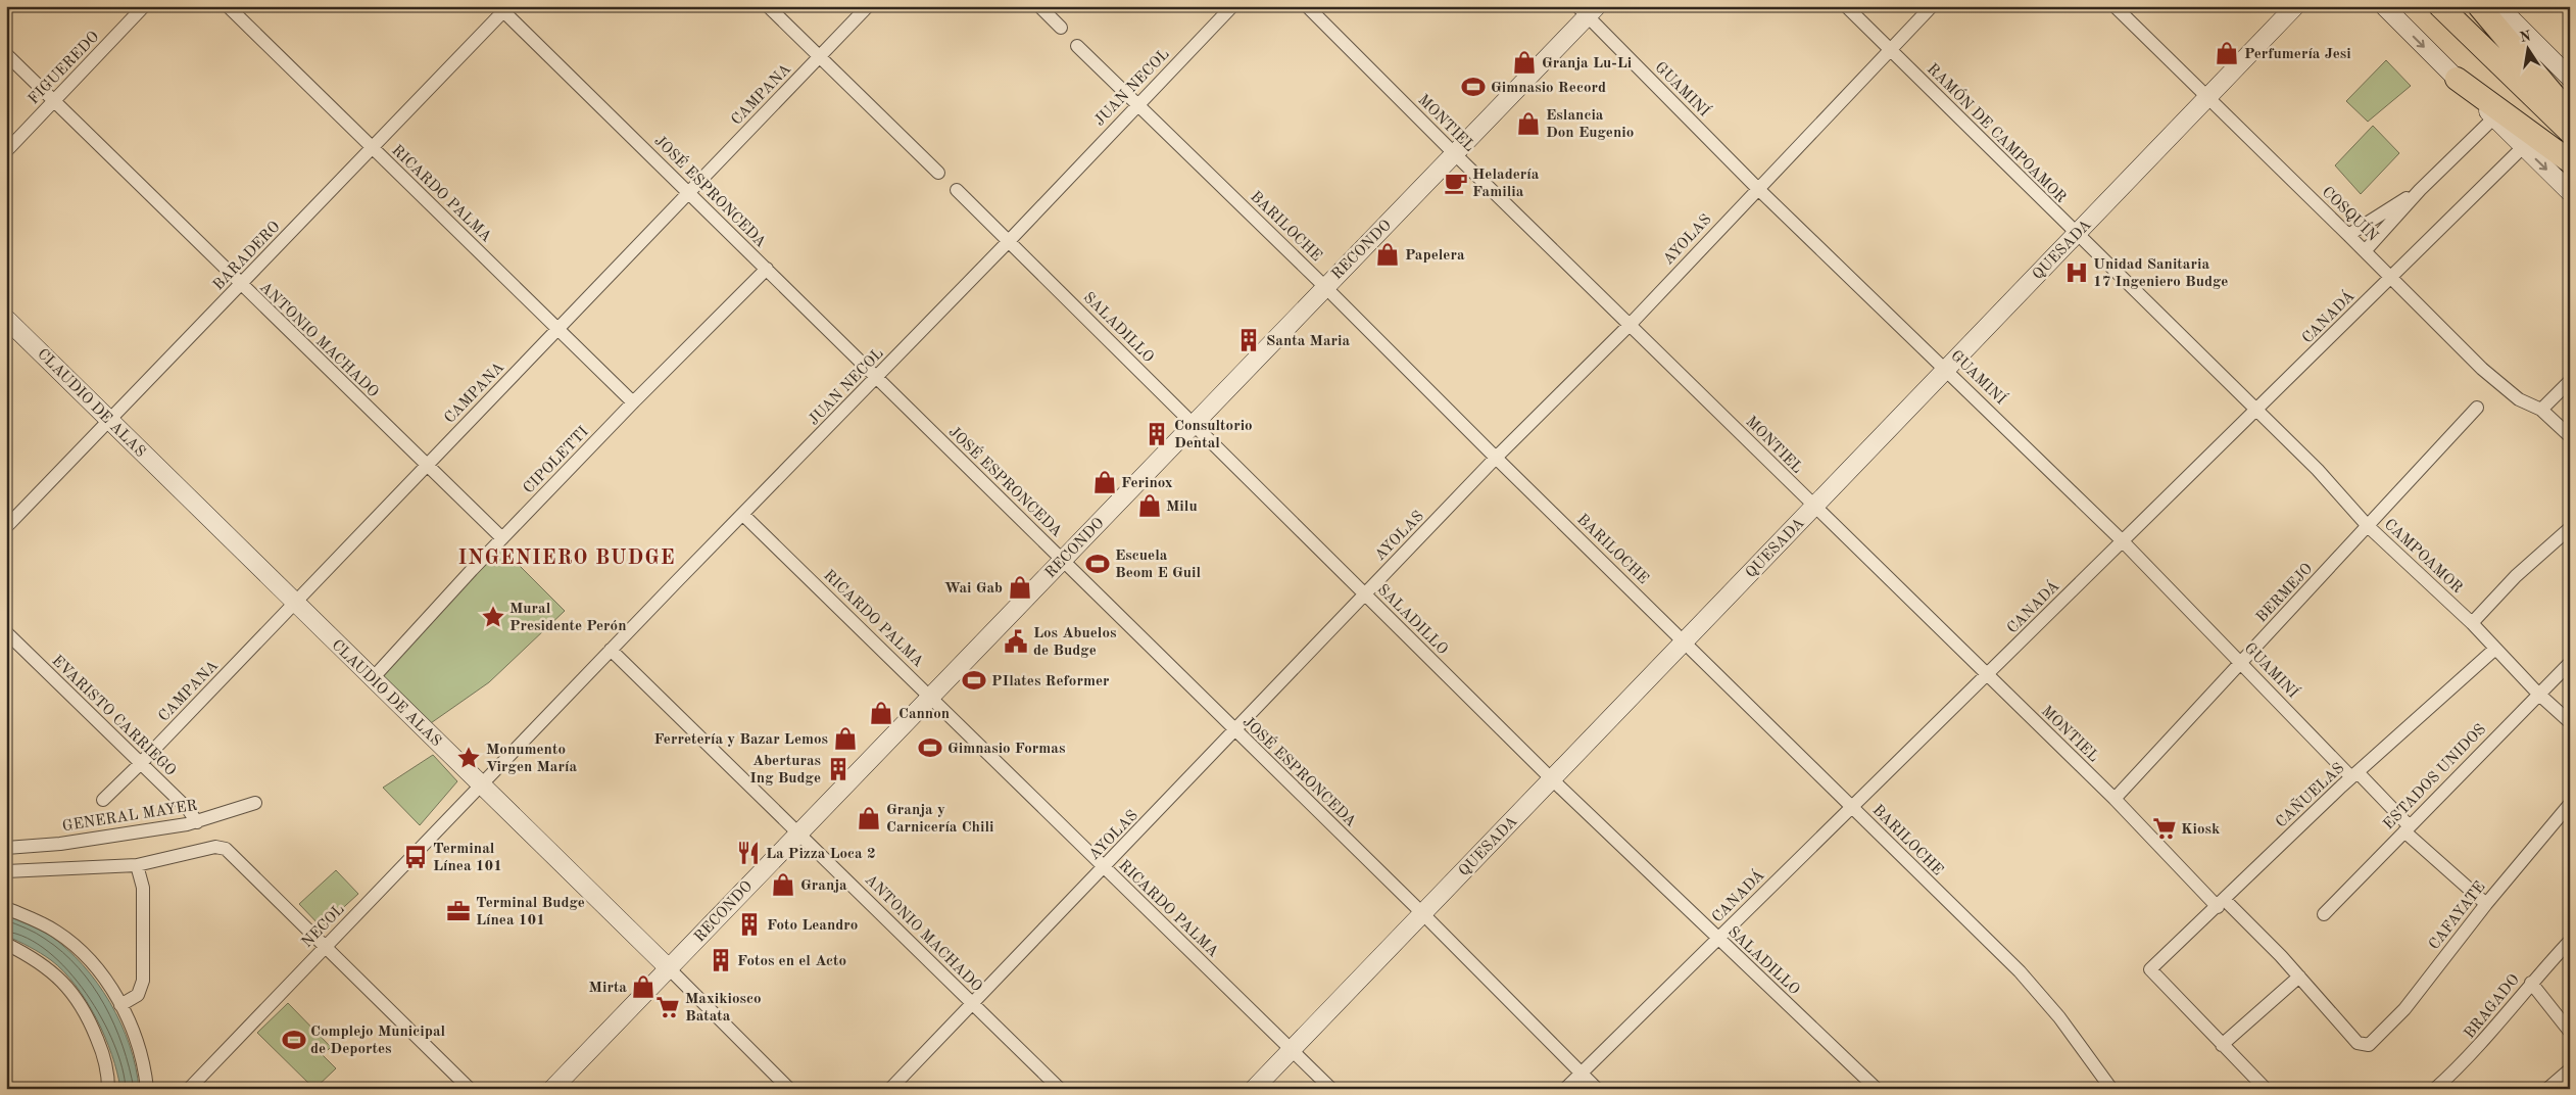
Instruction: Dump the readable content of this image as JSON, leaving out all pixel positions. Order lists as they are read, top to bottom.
{
  "streets": {
    "street": [
      "FIGUEREDO",
      "JUAN NECOL",
      "GUAMINÍ",
      "CAMPANA",
      "MONTIEL",
      "RAMÓN DE CAMPOAMOR",
      "JOSÉ ESPRONCEDA",
      "RICARDO PALMA",
      "COSQUÍN",
      "BARILOCHE",
      "AYOLAS",
      "RECONDO",
      "QUESADA",
      "BARADERO",
      "CANADÁ",
      "SALADILLO",
      "ANTONIO MACHADO",
      "CLAUDIO DE ALAS",
      "CIPOLETTI",
      "CAMPOAMOR",
      "BERMEJO",
      "EVARISTO CARRIEGO",
      "ESTADOS UNIDOS",
      "CAÑUELAS",
      "GENERAL MAYER",
      "CAFAYATE",
      "NECOL",
      "BRAGADO"
    ]
  },
  "crossings": [
    ["FIGUEREDO", "ANTONIO MACHADO"],
    ["JUAN NECOL", "JOSÉ ESPRONCEDA"],
    ["JUAN NECOL", "RICARDO PALMA"],
    ["JUAN NECOL", "BARILOCHE"],
    ["JUAN NECOL", "SALADILLO"],
    ["JUAN NECOL", "ANTONIO MACHADO"],
    ["JUAN NECOL", "CLAUDIO DE ALAS"],
    ["JUAN NECOL", "NECOL"],
    ["GUAMINÍ", "AYOLAS"],
    ["GUAMINÍ", "RECONDO"],
    ["GUAMINÍ", "QUESADA"],
    ["GUAMINÍ", "CANADÁ"],
    ["GUAMINÍ", "BERMEJO"],
    ["GUAMINÍ", "ESTADOS UNIDOS"],
    ["GUAMINÍ", "CAÑUELAS"],
    ["GUAMINÍ", "CAFAYATE"],
    ["CAMPANA", "JOSÉ ESPRONCEDA"],
    ["CAMPANA", "RICARDO PALMA"],
    ["CAMPANA", "ANTONIO MACHADO"],
    ["CAMPANA", "CLAUDIO DE ALAS"],
    ["CAMPANA", "EVARISTO CARRIEGO"],
    ["MONTIEL", "AYOLAS"],
    ["MONTIEL", "RECONDO"],
    ["MONTIEL", "QUESADA"],
    ["MONTIEL", "CANADÁ"],
    ["MONTIEL", "BERMEJO"],
    ["MONTIEL", "CAÑUELAS"],
    ["MONTIEL", "CAFAYATE"],
    ["RAMÓN DE CAMPOAMOR", "AYOLAS"],
    ["RAMÓN DE CAMPOAMOR", "QUESADA"],
    ["RAMÓN DE CAMPOAMOR", "CANADÁ"],
    ["RAMÓN DE CAMPOAMOR", "CAMPOAMOR"],
    ["JOSÉ ESPRONCEDA", "AYOLAS"],
    ["JOSÉ ESPRONCEDA", "RECONDO"],
    ["JOSÉ ESPRONCEDA", "QUESADA"],
    ["JOSÉ ESPRONCEDA", "BARADERO"],
    ["JOSÉ ESPRONCEDA", "CANADÁ"],
    ["JOSÉ ESPRONCEDA", "CIPOLETTI"],
    ["RICARDO PALMA", "AYOLAS"],
    ["RICARDO PALMA", "RECONDO"],
    ["RICARDO PALMA", "QUESADA"],
    ["RICARDO PALMA", "BARADERO"],
    ["RICARDO PALMA", "CIPOLETTI"],
    ["COSQUÍN", "QUESADA"],
    ["COSQUÍN", "CANADÁ"],
    ["BARILOCHE", "AYOLAS"],
    ["BARILOCHE", "RECONDO"],
    ["BARILOCHE", "QUESADA"],
    ["BARILOCHE", "CANADÁ"],
    ["AYOLAS", "SALADILLO"],
    ["AYOLAS", "ANTONIO MACHADO"],
    ["RECONDO", "SALADILLO"],
    ["RECONDO", "ANTONIO MACHADO"],
    ["RECONDO", "CLAUDIO DE ALAS"],
    ["QUESADA", "SALADILLO"],
    ["BARADERO", "ANTONIO MACHADO"],
    ["BARADERO", "CLAUDIO DE ALAS"],
    ["CANADÁ", "SALADILLO"],
    ["CANADÁ", "CAMPOAMOR"],
    ["ANTONIO MACHADO", "CIPOLETTI"],
    ["CLAUDIO DE ALAS", "CIPOLETTI"],
    ["CLAUDIO DE ALAS", "NECOL"],
    ["CAMPOAMOR", "BERMEJO"],
    ["CAMPOAMOR", "ESTADOS UNIDOS"],
    ["CAMPOAMOR", "CAÑUELAS"],
    ["EVARISTO CARRIEGO", "GENERAL MAYER"]
  ],
  "districts": ["INGENIERO BUDGE"],
  "places": {
    "shop": [
      "Perfumería Jesi",
      "Granja Lu-Li",
      "Eslancia Don Eugenio",
      "Papelera",
      "Ferinox",
      "Milu",
      "Wai Gab",
      "Cannon",
      "Ferretería y Bazar Lemos",
      "Granja y Carnicería Chili",
      "Granja",
      "Mirta"
    ],
    "sports": [
      "Gimnasio Record",
      "Escuela Beom E Guil",
      "PIlates Reformer",
      "Gimnasio Formas",
      "Complejo Municipal de Deportes"
    ],
    "cafe": ["Heladería Familia"],
    "hospital": ["Unidad Sanitaria 17 Ingeniero Budge"],
    "building": [
      "Santa Maria",
      "Consultorio Dental",
      "Aberturas Ing Budge",
      "Foto Leandro",
      "Fotos en el Acto"
    ],
    "place": ["Mural Presidente Perón", "Monumento Virgen María"],
    "public building": ["Los Abuelos de Budge"],
    "supermarket": ["Kiosk", "Maxikiosco Batata"],
    "restaurant": ["La Pizza Loca 2"],
    "bus stop": ["Terminal Línea 101"],
    "office": ["Terminal Budge Línea 101"]
  },
  "north": "top"
}
